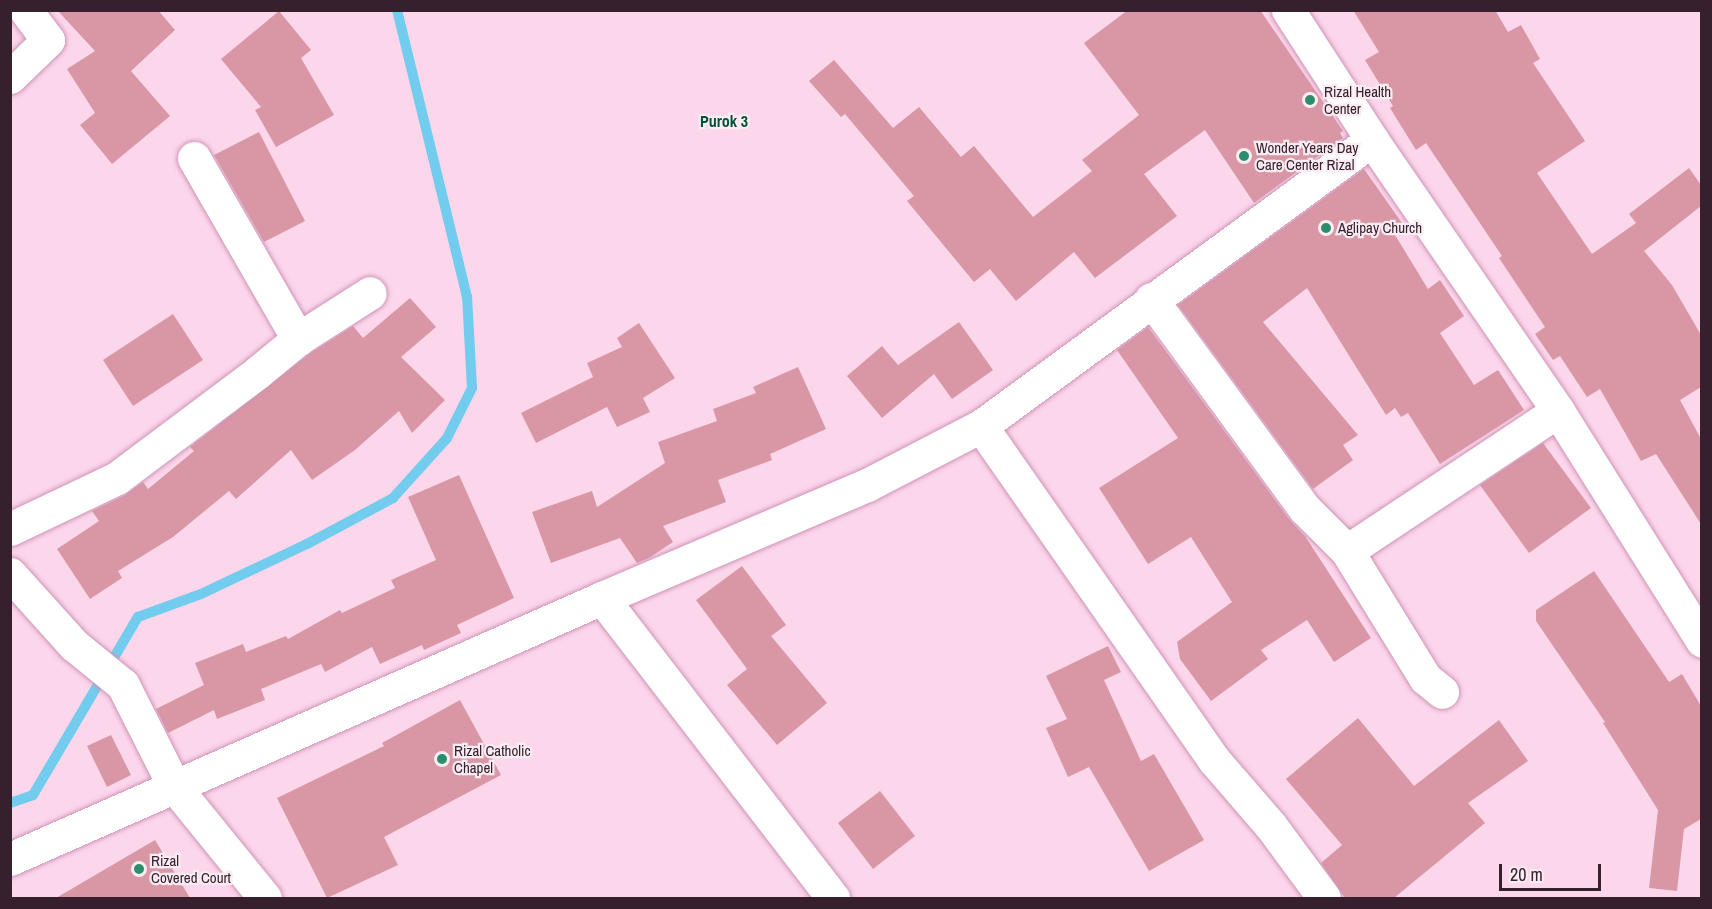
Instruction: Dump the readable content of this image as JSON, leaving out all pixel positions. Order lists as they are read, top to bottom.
{
  "districts": ["Purok 3"],
  "places": [
    "Rizal Health Center",
    "Wonder Years Day Care Center Rizal",
    "Aglipay Church",
    "Rizal Catholic Chapel",
    "Rizal Covered Court"
  ],
  "scale_bar": "20 m"
}
